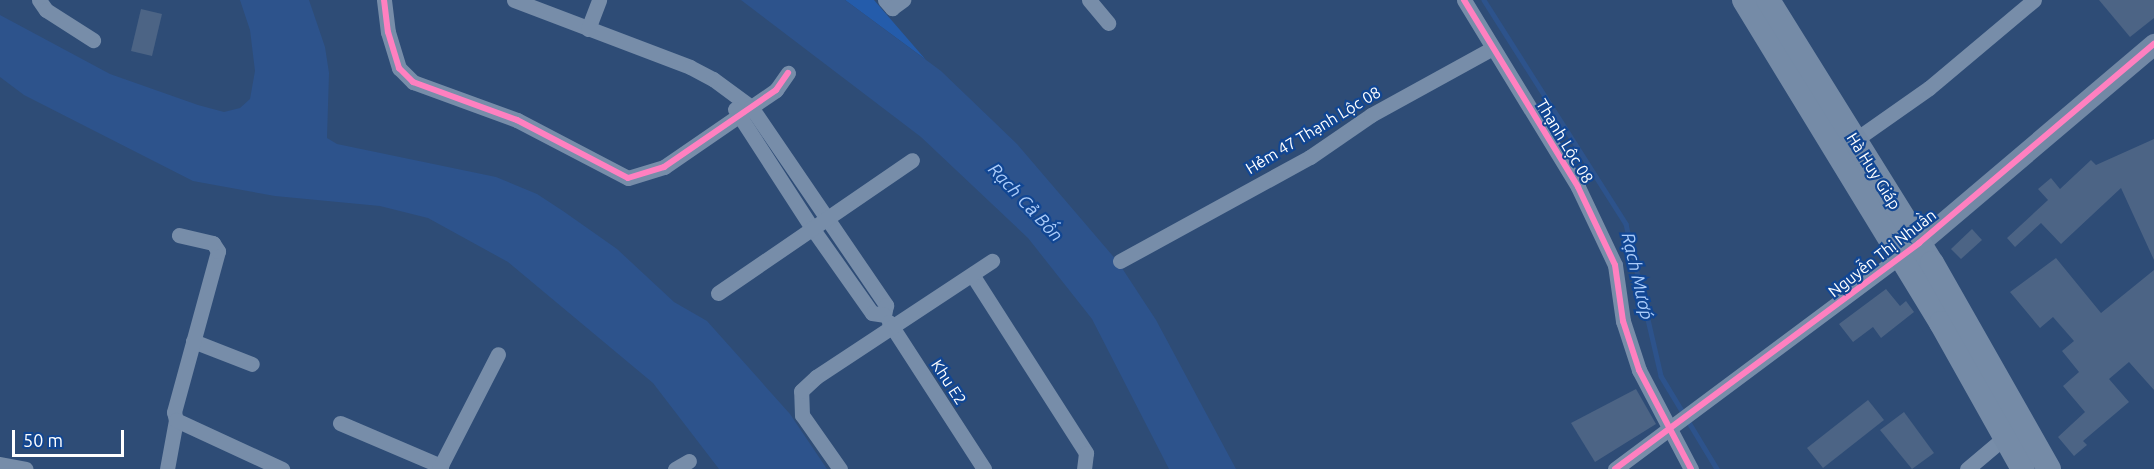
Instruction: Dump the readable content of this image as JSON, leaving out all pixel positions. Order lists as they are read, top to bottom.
{
  "streets": {
    "main road": ["Hà Huy Giáp"],
    "street": [
      "Hẻm 47 Thạnh Lộc 08",
      "Thạnh Lộc 08",
      "Nguyễn Thị Nhuần",
      "Khu E2"
    ]
  },
  "crossings": [
    ["Hẻm 47 Thạnh Lộc 08", "Thạnh Lộc 08"],
    ["Thạnh Lộc 08", "Nguyễn Thị Nhuần"],
    ["Hà Huy Giáp", "Nguyễn Thị Nhuần"]
  ],
  "water": ["Rạch Cả Bốn", "Rạch Mướp"],
  "scale_bar": "50 m"
}
